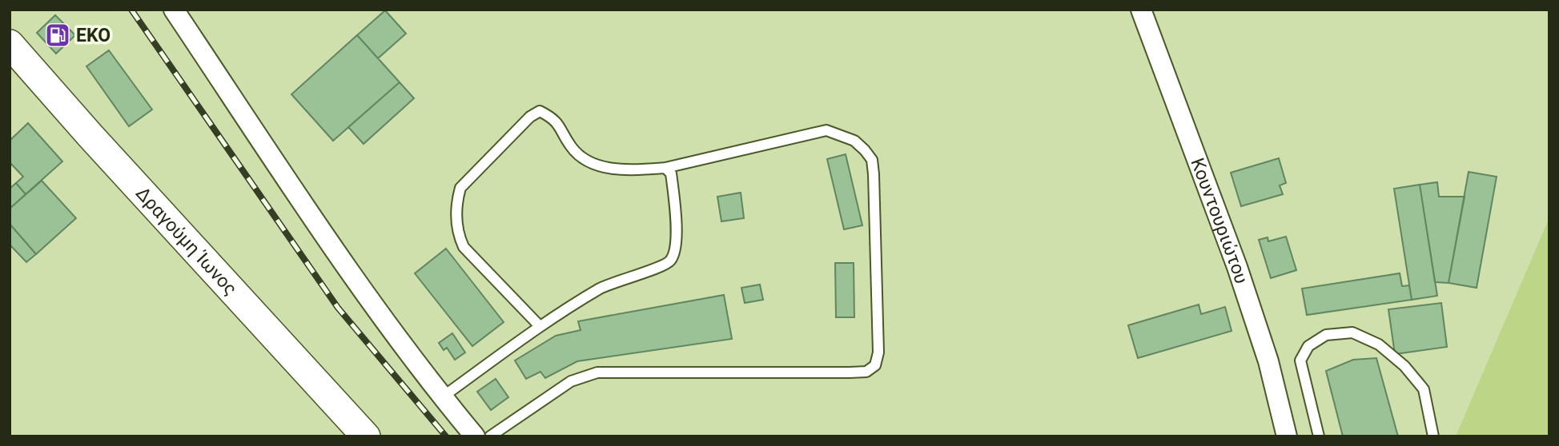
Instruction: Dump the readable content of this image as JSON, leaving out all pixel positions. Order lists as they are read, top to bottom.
{
  "streets": {
    "main road": ["Δραγούμη Ίωνος"],
    "street": ["Κουντουριώτου"]
  },
  "places": {
    "fuel station": ["EKO"]
  }
}
